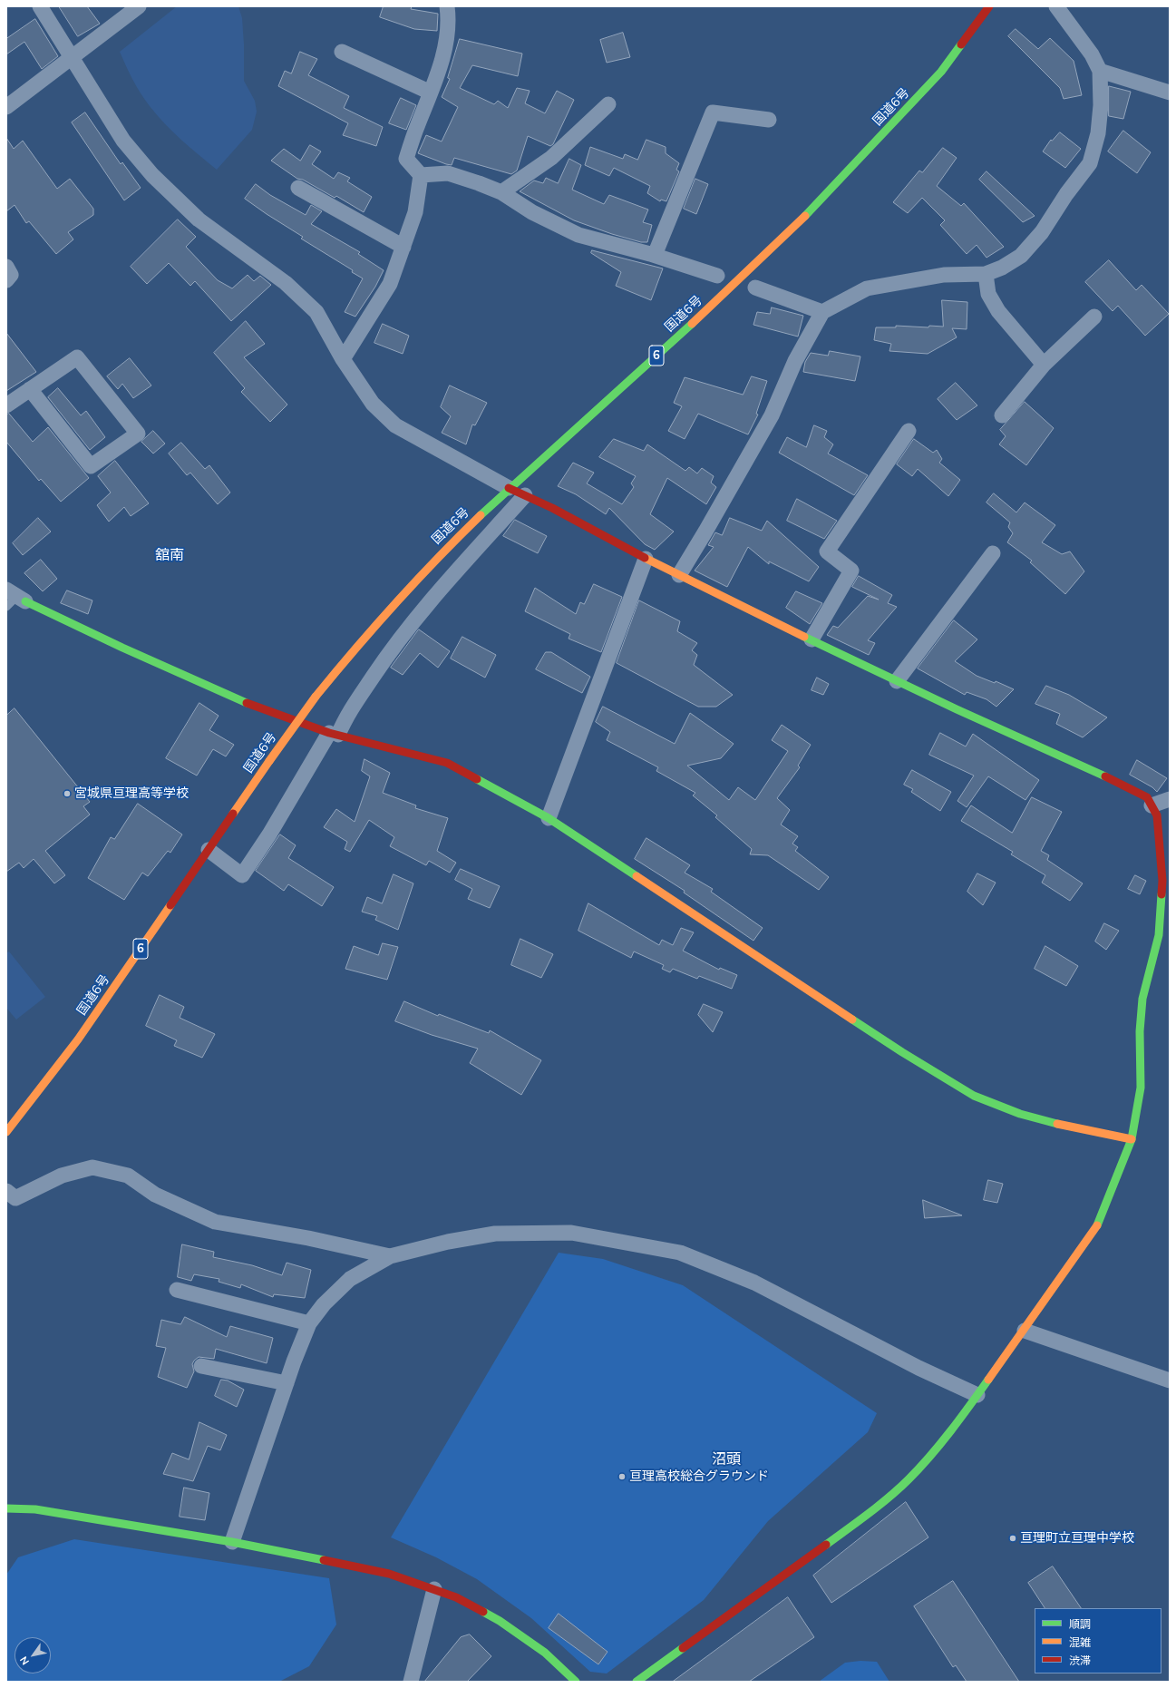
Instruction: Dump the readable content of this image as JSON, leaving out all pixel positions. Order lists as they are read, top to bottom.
{
  "streets": {
    "main road": ["国道6号", "6"]
  },
  "districts": ["舘南", "沼頭"],
  "places": ["宮城県亘理高等学校", "亘理高校総合グラウンド", "亘理町立亘理中学校"],
  "legend": ["順調", "混雑", "渋滞"],
  "north": "bottom left"
}
